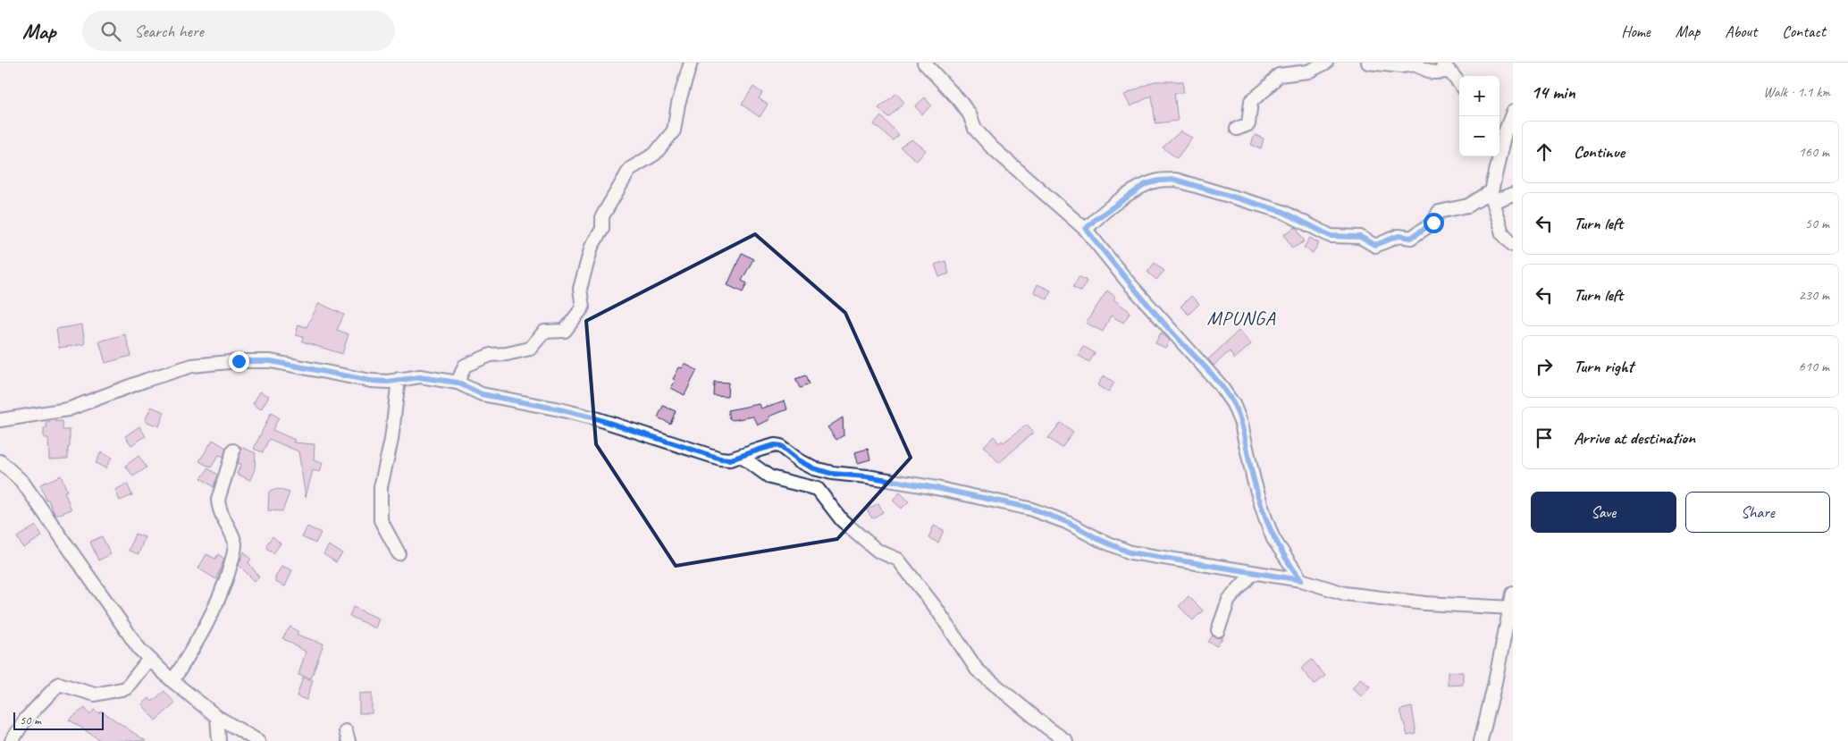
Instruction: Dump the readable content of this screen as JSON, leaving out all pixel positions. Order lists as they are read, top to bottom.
{
  "districts": ["MPUNGA"],
  "scale_bar": "50 m",
  "page": {
    "header": "Map",
    "search": "Search here",
    "nav": [
      "Home",
      "Map",
      "About",
      "Contact"
    ],
    "heading": ["14 min", "Walk · 1.1 km"],
    "map_buttons": ["+", "−"],
    "list": [
      ["Continue", "160 m"],
      ["Turn left", "50 m"],
      ["Turn left", "230 m"],
      ["Turn right", "610 m"],
      "Arrive at destination"
    ],
    "buttons": ["Save", "Share"],
    "scale": "50 m"
  }
}
